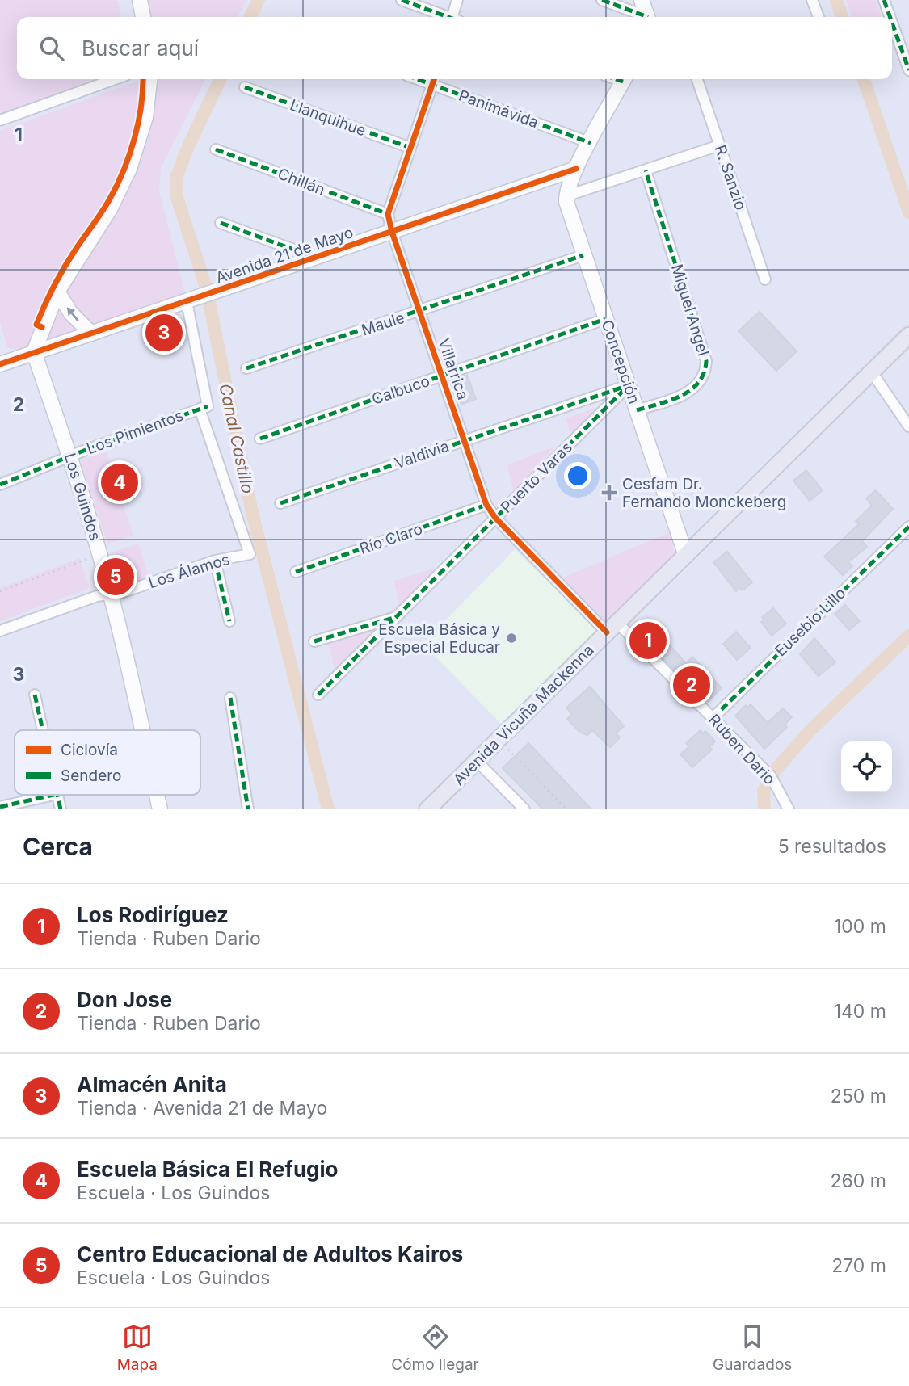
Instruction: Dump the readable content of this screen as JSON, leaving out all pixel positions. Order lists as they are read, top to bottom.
{
  "streets": {
    "main road": ["Avenida Vicuña Mackenna"],
    "street": [
      "Panimávida",
      "Llanquihue",
      "R. Sanzio",
      "Chillán",
      "Avenida 21 de Mayo",
      "Miguel Angel",
      "Maule",
      "Concepción",
      "Villarrica",
      "Calbuco",
      "Los Pimientos",
      "Valdivia",
      "Puerto Varas",
      "Los Guindos",
      "Río Claro",
      "Los Álamos",
      "Eusebio Lillo",
      "Ruben Dario"
    ]
  },
  "crossings": [
    ["Chillán", "Villarrica"],
    ["Avenida 21 de Mayo", "Villarrica"],
    ["Avenida 21 de Mayo", "Los Guindos"],
    ["Miguel Angel", "Concepción"],
    ["Maule", "Concepción"],
    ["Maule", "Villarrica"],
    ["Concepción", "Calbuco"],
    ["Concepción", "Valdivia"],
    ["Concepción", "Puerto Varas"],
    ["Concepción", "Avenida Vicuña Mackenna"],
    ["Villarrica", "Calbuco"],
    ["Villarrica", "Valdivia"],
    ["Villarrica", "Puerto Varas"],
    ["Villarrica", "Río Claro"],
    ["Villarrica", "Avenida Vicuña Mackenna"],
    ["Villarrica", "Ruben Dario"],
    ["Los Pimientos", "Los Guindos"],
    ["Los Pimientos", "Los Álamos"],
    ["Valdivia", "Puerto Varas"],
    ["Los Guindos", "Los Álamos"],
    ["Eusebio Lillo", "Ruben Dario"],
    ["Avenida Vicuña Mackenna", "Ruben Dario"]
  ],
  "water": ["Canal Castillo"],
  "places": {
    "health": ["Cesfam Dr. Fernando Monckeberg"],
    "other": ["Escuela Básica y Especial Educar"]
  },
  "legend": ["Ciclovía", "Sendero"],
  "page": {
    "search": "Buscar aquí",
    "pins": [
      "3",
      "4",
      "5",
      "1",
      "2"
    ],
    "heading": ["Cerca", "5 resultados"],
    "list": [
      {
        "mark": "1",
        "name": "Los Rodiríguez",
        "note": "Tienda · Ruben Dario",
        "value": "100 m"
      },
      {
        "mark": "2",
        "name": "Don Jose",
        "note": "Tienda · Ruben Dario",
        "value": "140 m"
      },
      {
        "mark": "3",
        "name": "Almacén Anita",
        "note": "Tienda · Avenida 21 de Mayo",
        "value": "250 m"
      },
      {
        "mark": "4",
        "name": "Escuela Básica El Refugio",
        "note": "Escuela · Los Guindos",
        "value": "260 m"
      },
      {
        "mark": "5",
        "name": "Centro Educacional de Adultos Kairos",
        "note": "Escuela · Los Guindos",
        "value": "270 m"
      }
    ],
    "nav": ["Mapa", "Cómo llegar", "Guardados"]
  },
  "grid": {
    "rows": ["1", "2", "3"]
  }
}
